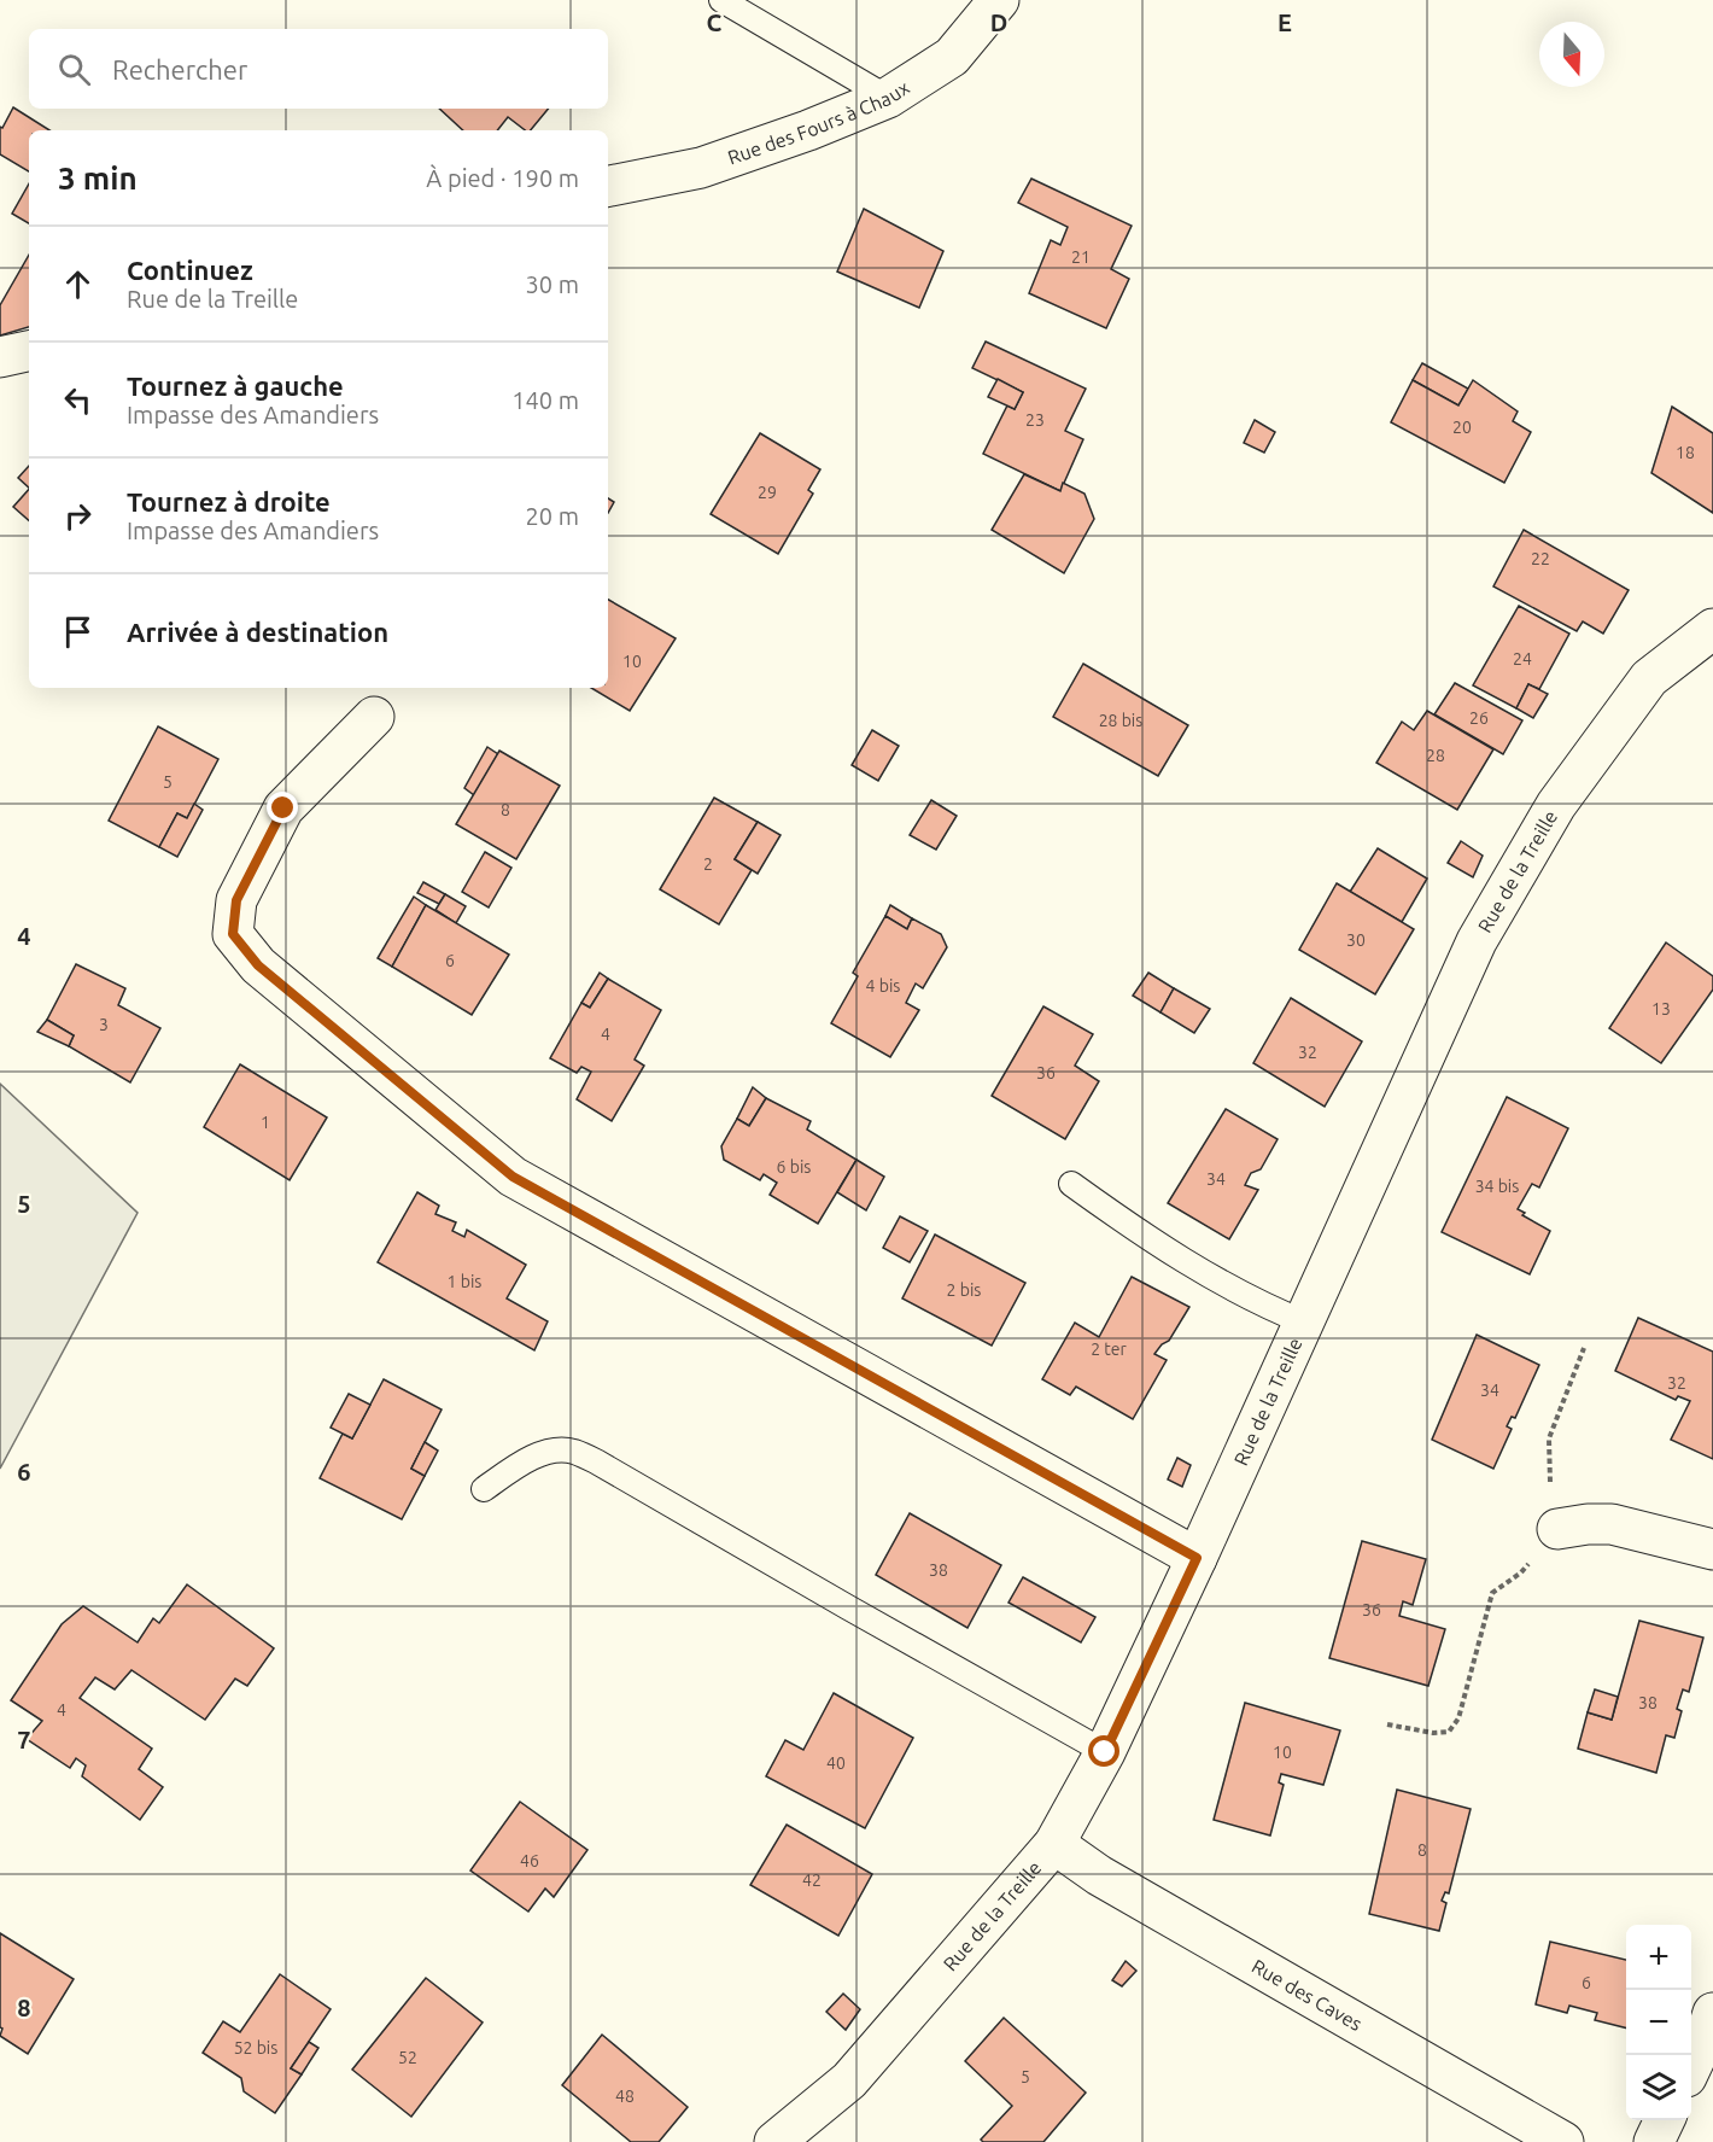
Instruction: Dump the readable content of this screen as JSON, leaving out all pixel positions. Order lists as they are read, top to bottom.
{
  "streets": {
    "street": ["Rue des Fours à Chaux", "Rue de la Treille", "Rue des Caves"]
  },
  "crossings": [
    ["Rue de la Treille", "Rue des Caves"]
  ],
  "house_numbers": [
    "21",
    "23",
    "20",
    "18",
    "29",
    "22",
    "24",
    "10",
    "26",
    "28 bis",
    "28",
    "5",
    "8",
    "2",
    "30",
    "6",
    "4 bis",
    "13",
    "3",
    "4",
    "32",
    "36",
    "1",
    "6 bis",
    "34",
    "34 bis",
    "1 bis",
    "2 bis",
    "2 ter",
    "32",
    "34",
    "38",
    "36",
    "38",
    "4",
    "10",
    "40",
    "8",
    "46",
    "42",
    "6",
    "52 bis",
    "52",
    "5",
    "48"
  ],
  "north": "bottom",
  "page": {
    "search": "Rechercher",
    "heading": ["3 min", "À pied · 190 m"],
    "list": [
      ["Continuez", "Rue de la Treille", "30 m"],
      ["Tournez à gauche", "Impasse des Amandiers", "140 m"],
      ["Tournez à droite", "Impasse des Amandiers", "20 m"],
      "Arrivée à destination"
    ],
    "map_buttons": ["+", "−"]
  },
  "grid": {
    "columns": ["C", "D", "E"],
    "rows": [
      "4",
      "5",
      "6",
      "7",
      "8"
    ]
  }
}
